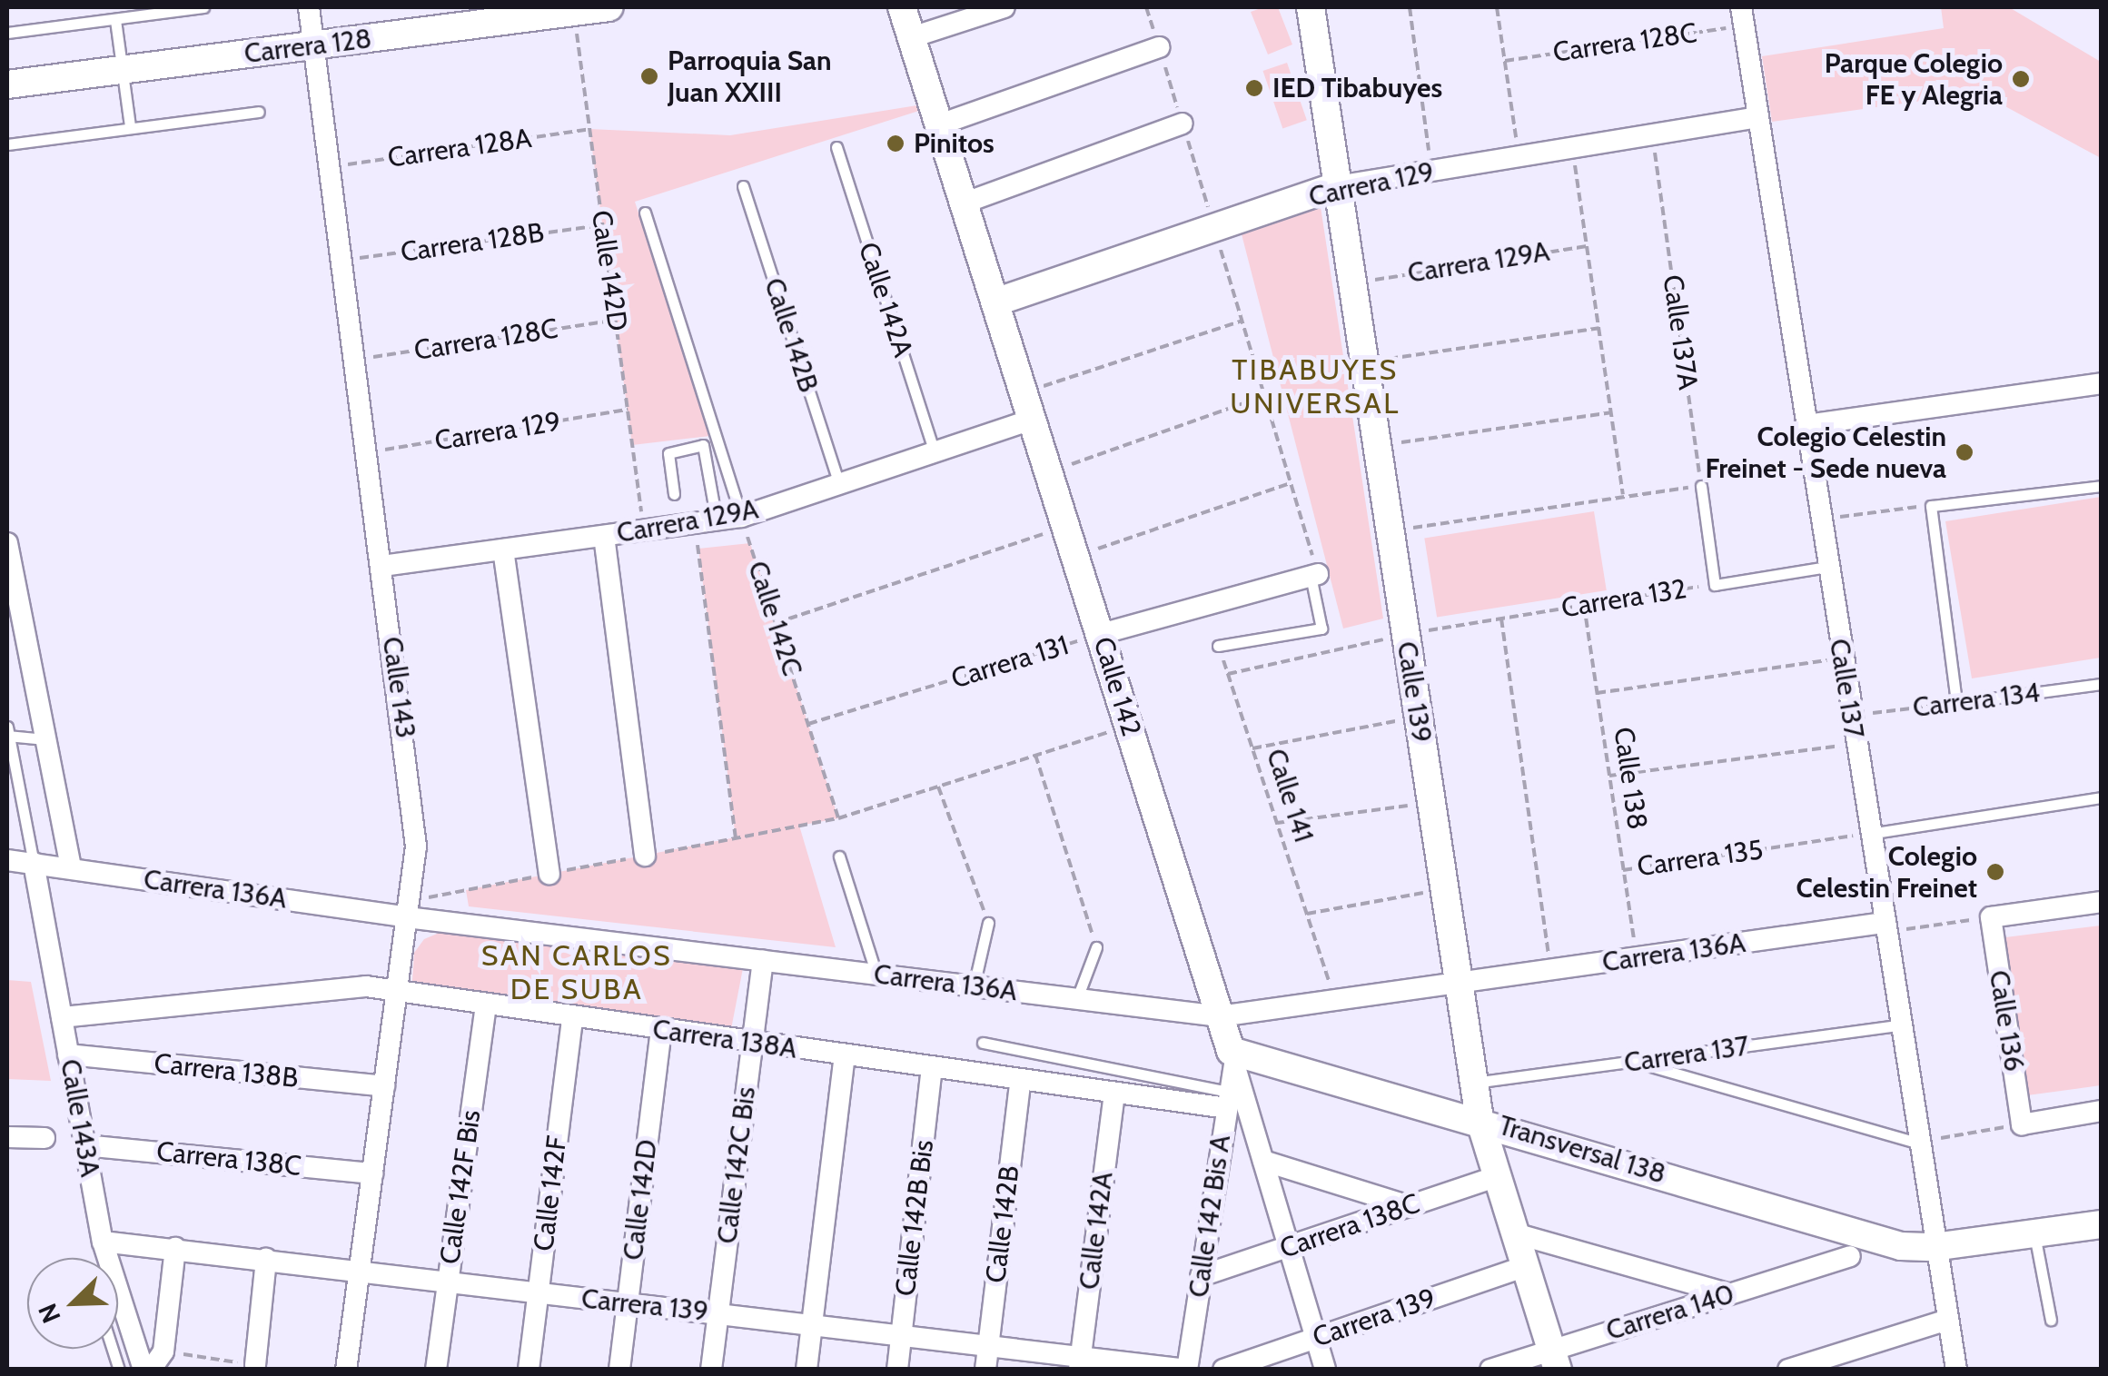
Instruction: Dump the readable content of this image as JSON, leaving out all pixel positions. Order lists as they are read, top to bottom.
{
  "streets": {
    "street": [
      "Carrera 128",
      "Carrera 129",
      "Carrera 129A",
      "Calle 142D",
      "Calle 142A",
      "Calle 142B",
      "Carrera 131",
      "Calle 142",
      "Calle 143",
      "Calle 137",
      "Calle 139",
      "Carrera 136A",
      "Calle 136",
      "Carrera 138A",
      "Carrera 138B",
      "Calle 143A",
      "Transversal 138",
      "Carrera 138C",
      "Calle 142C Bis",
      "Calle 142F Bis",
      "Calle 142F",
      "Calle 142 Bis A",
      "Calle 142B Bis",
      "Carrera 139",
      "Carrera 140"
    ],
    "lane": ["Carrera 132", "Carrera 134", "Carrera 137"],
    "path": [
      "Carrera 128C",
      "Carrera 128A",
      "Carrera 128B",
      "Calle 137A",
      "Calle 142C",
      "Calle 138",
      "Calle 141",
      "Carrera 135"
    ]
  },
  "crossings": [
    ["Carrera 128C", "Calle 142D"],
    ["Carrera 128C", "Calle 143"],
    ["Carrera 128C", "Calle 137"],
    ["Carrera 128", "Calle 142D"],
    ["Carrera 128", "Calle 143"],
    ["Carrera 128A", "Calle 142D"],
    ["Carrera 128A", "Calle 143"],
    ["Carrera 129", "Calle 142D"],
    ["Carrera 129", "Calle 137A"],
    ["Carrera 129", "Calle 142"],
    ["Carrera 129", "Calle 143"],
    ["Carrera 129", "Calle 137"],
    ["Carrera 129", "Calle 139"],
    ["Carrera 128B", "Calle 142D"],
    ["Carrera 128B", "Calle 143"],
    ["Carrera 129A", "Calle 142D"],
    ["Carrera 129A", "Calle 142A"],
    ["Carrera 129A", "Calle 142B"],
    ["Carrera 129A", "Calle 142C"],
    ["Carrera 129A", "Calle 142"],
    ["Carrera 129A", "Calle 143"],
    ["Calle 142D", "Carrera 138A"],
    ["Calle 142D", "Carrera 139"],
    ["Calle 142A", "Carrera 138A"],
    ["Calle 142A", "Carrera 139"],
    ["Calle 142B", "Carrera 138A"],
    ["Calle 142B", "Carrera 139"],
    ["Carrera 132", "Calle 137"],
    ["Carrera 132", "Calle 138"],
    ["Calle 142C", "Carrera 131"],
    ["Carrera 131", "Calle 142"],
    ["Calle 142", "Carrera 136A"],
    ["Calle 142", "Transversal 138"],
    ["Calle 142", "Carrera 138C"],
    ["Calle 142", "Calle 142 Bis A"],
    ["Calle 142", "Carrera 139"],
    ["Calle 143", "Carrera 136A"],
    ["Calle 143", "Carrera 138A"],
    ["Calle 143", "Carrera 138B"],
    ["Calle 143", "Carrera 138C"],
    ["Calle 143", "Carrera 139"],
    ["Calle 137", "Carrera 134"],
    ["Calle 137", "Carrera 135"],
    ["Calle 137", "Carrera 136A"],
    ["Calle 137", "Carrera 137"],
    ["Calle 137", "Transversal 138"],
    ["Calle 139", "Carrera 136A"],
    ["Calle 139", "Carrera 137"],
    ["Calle 139", "Transversal 138"],
    ["Calle 139", "Carrera 138C"],
    ["Calle 139", "Carrera 139"],
    ["Calle 139", "Carrera 140"],
    ["Calle 138", "Carrera 135"],
    ["Calle 138", "Carrera 136A"],
    ["Calle 141", "Carrera 136A"],
    ["Carrera 136A", "Calle 143A"],
    ["Carrera 136A", "Calle 142C Bis"],
    ["Carrera 138A", "Calle 143A"],
    ["Carrera 138A", "Calle 142C Bis"],
    ["Carrera 138A", "Calle 142F Bis"],
    ["Carrera 138A", "Calle 142F"],
    ["Carrera 138A", "Calle 142 Bis A"],
    ["Carrera 138A", "Calle 142B Bis"],
    ["Carrera 138B", "Calle 143A"],
    ["Calle 143A", "Carrera 138C"],
    ["Calle 143A", "Carrera 139"],
    ["Transversal 138", "Calle 142 Bis A"],
    ["Carrera 138C", "Calle 142 Bis A"],
    ["Calle 142C Bis", "Carrera 139"],
    ["Calle 142F Bis", "Carrera 139"],
    ["Calle 142F", "Carrera 139"],
    ["Calle 142 Bis A", "Carrera 139"],
    ["Calle 142B Bis", "Carrera 139"]
  ],
  "districts": ["TIBABUYES UNIVERSAL", "SAN CARLOS DE SUBA"],
  "places": [
    "Parroquia San Juan XXIII",
    "Parque Colegio FE y Alegria",
    "IED Tibabuyes",
    "Pinitos",
    "Colegio Celestin Freinet - Sede nueva",
    "Colegio Celestin Freinet"
  ],
  "north": "bottom left"
}
